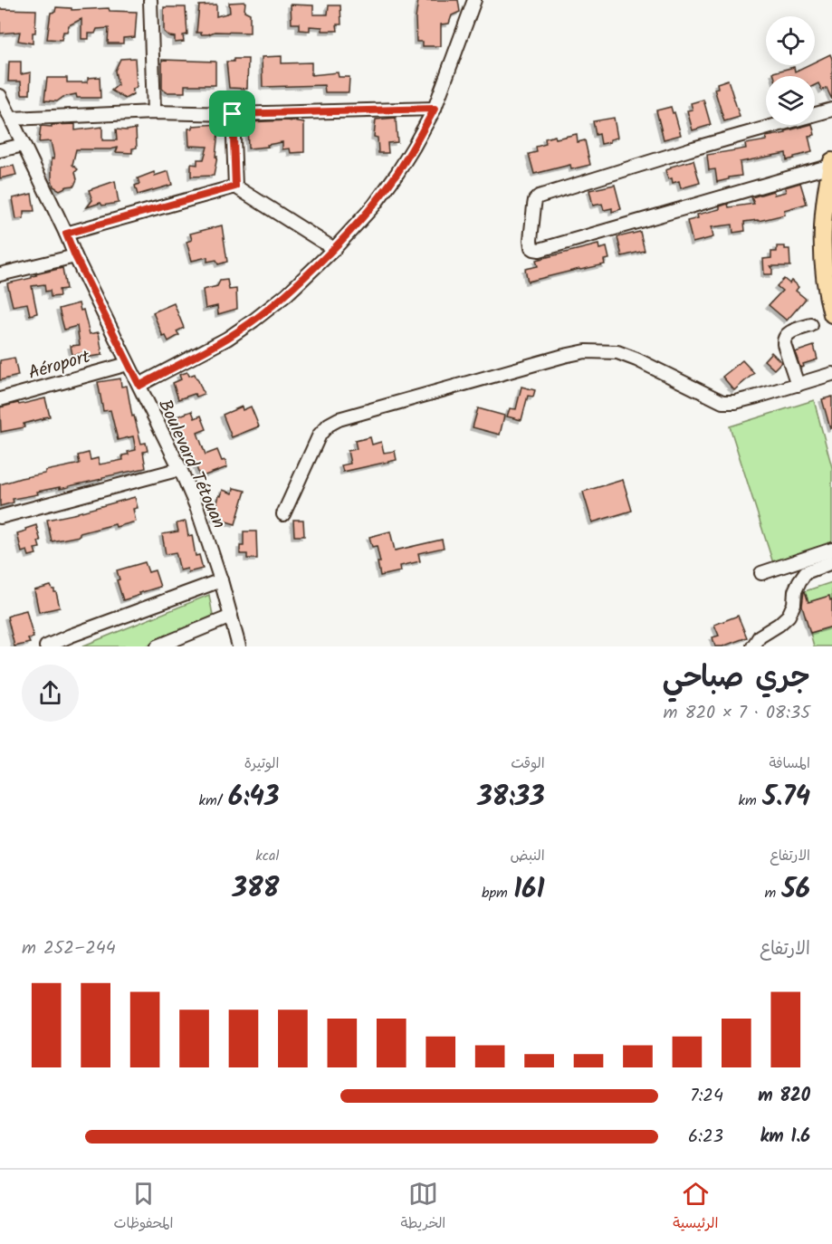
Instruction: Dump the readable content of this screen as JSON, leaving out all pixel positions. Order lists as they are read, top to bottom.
{
  "streets": {
    "street": ["Aéroport", "Boulevard Tétouan"]
  },
  "crossings": [
    ["Aéroport", "Boulevard Tétouan"]
  ],
  "page": {
    "heading": ["جري صباحي", "08:35 · 7 × 820 m"],
    "stats": [
      ["المسافة", "5.74 km"],
      ["الوقت", "38:33"],
      ["الوتيرة", "6:43 /km"],
      ["الارتفاع", "56 m"],
      ["النبض", "161 bpm"],
      ["kcal", "388"]
    ],
    "chart": ["الارتفاع", "244–252 m"],
    "list": [
      {
        "name": "820 m",
        "note": "7:24"
      },
      {
        "name": "1.6 km",
        "note": "6:23"
      }
    ],
    "tabs": ["الرئيسية", "الخريطة", "المحفوظات"]
  }
}
